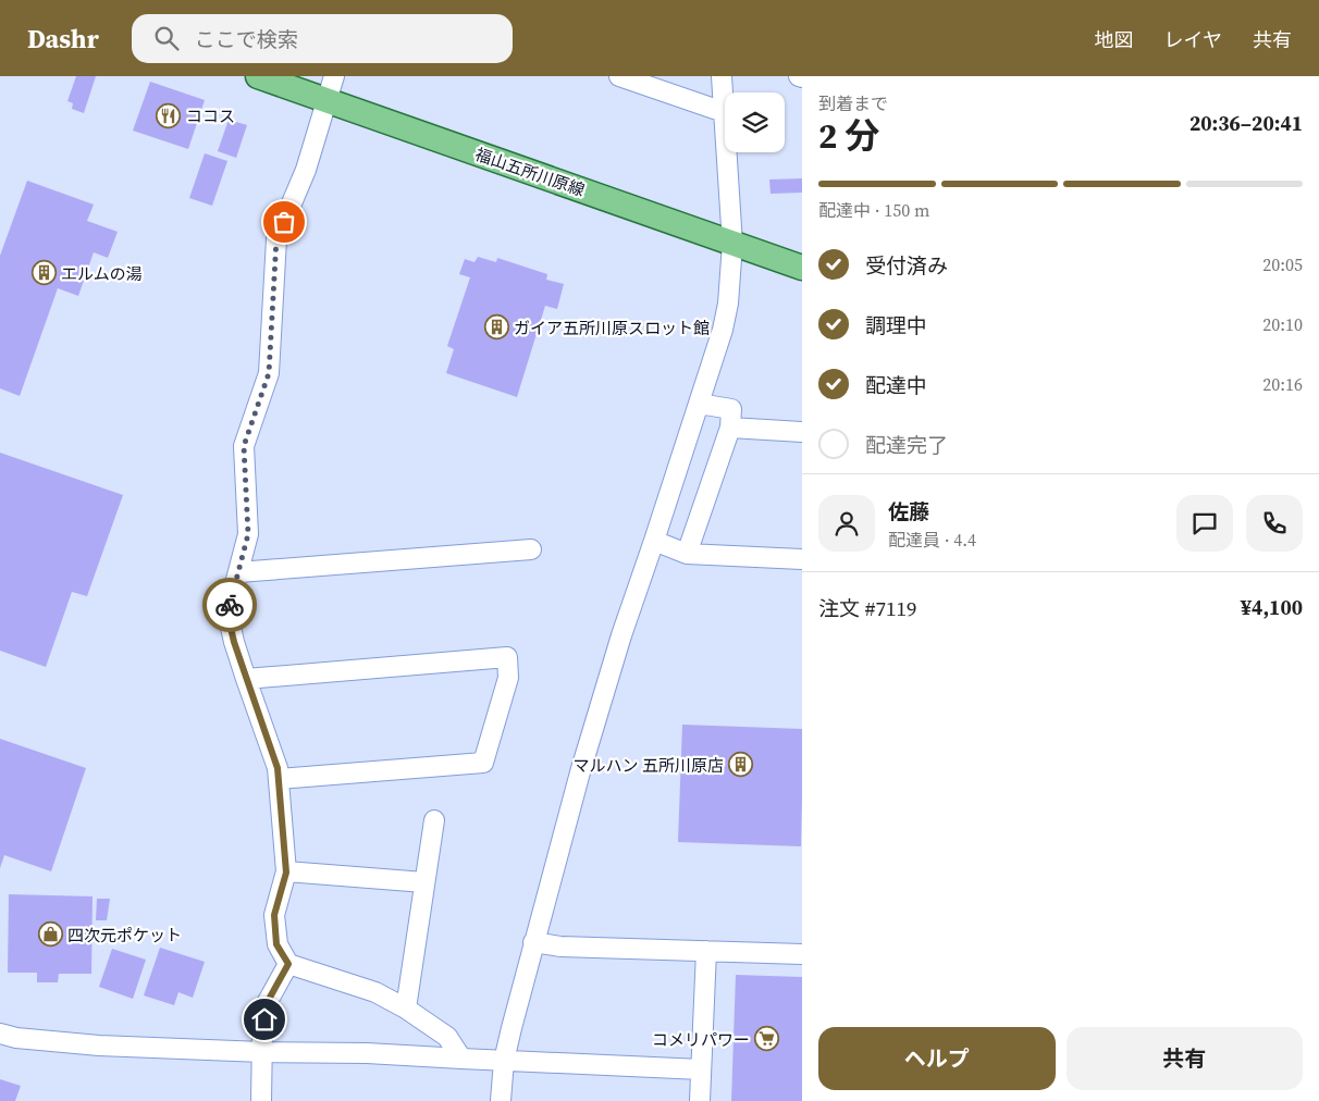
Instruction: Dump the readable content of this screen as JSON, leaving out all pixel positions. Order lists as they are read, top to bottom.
{
  "streets": {
    "main road": ["福山五所川原線"]
  },
  "places": {
    "restaurant": ["ココス"],
    "building": ["エルムの湯", "ガイア五所川原スロット館", "マルハン 五所川原店"],
    "shop": ["四次元ポケット"],
    "supermarket": ["コメリパワー"]
  },
  "page": {
    "header": "Dashr",
    "search": "ここで検索",
    "nav": ["地図", "レイヤ", "共有"],
    "heading": ["2 分", "到着まで", "20:36–20:41"],
    "panel": [
      "佐藤",
      "配達員 · 4.4",
      "注文 #7119",
      "¥4,100"
    ],
    "bar": "配達中 · 150 m",
    "list": [
      ["受付済み", "20:05"],
      ["調理中", "20:10"],
      ["配達中", "20:16"],
      "配達完了"
    ],
    "buttons": ["ヘルプ", "共有"]
  }
}
